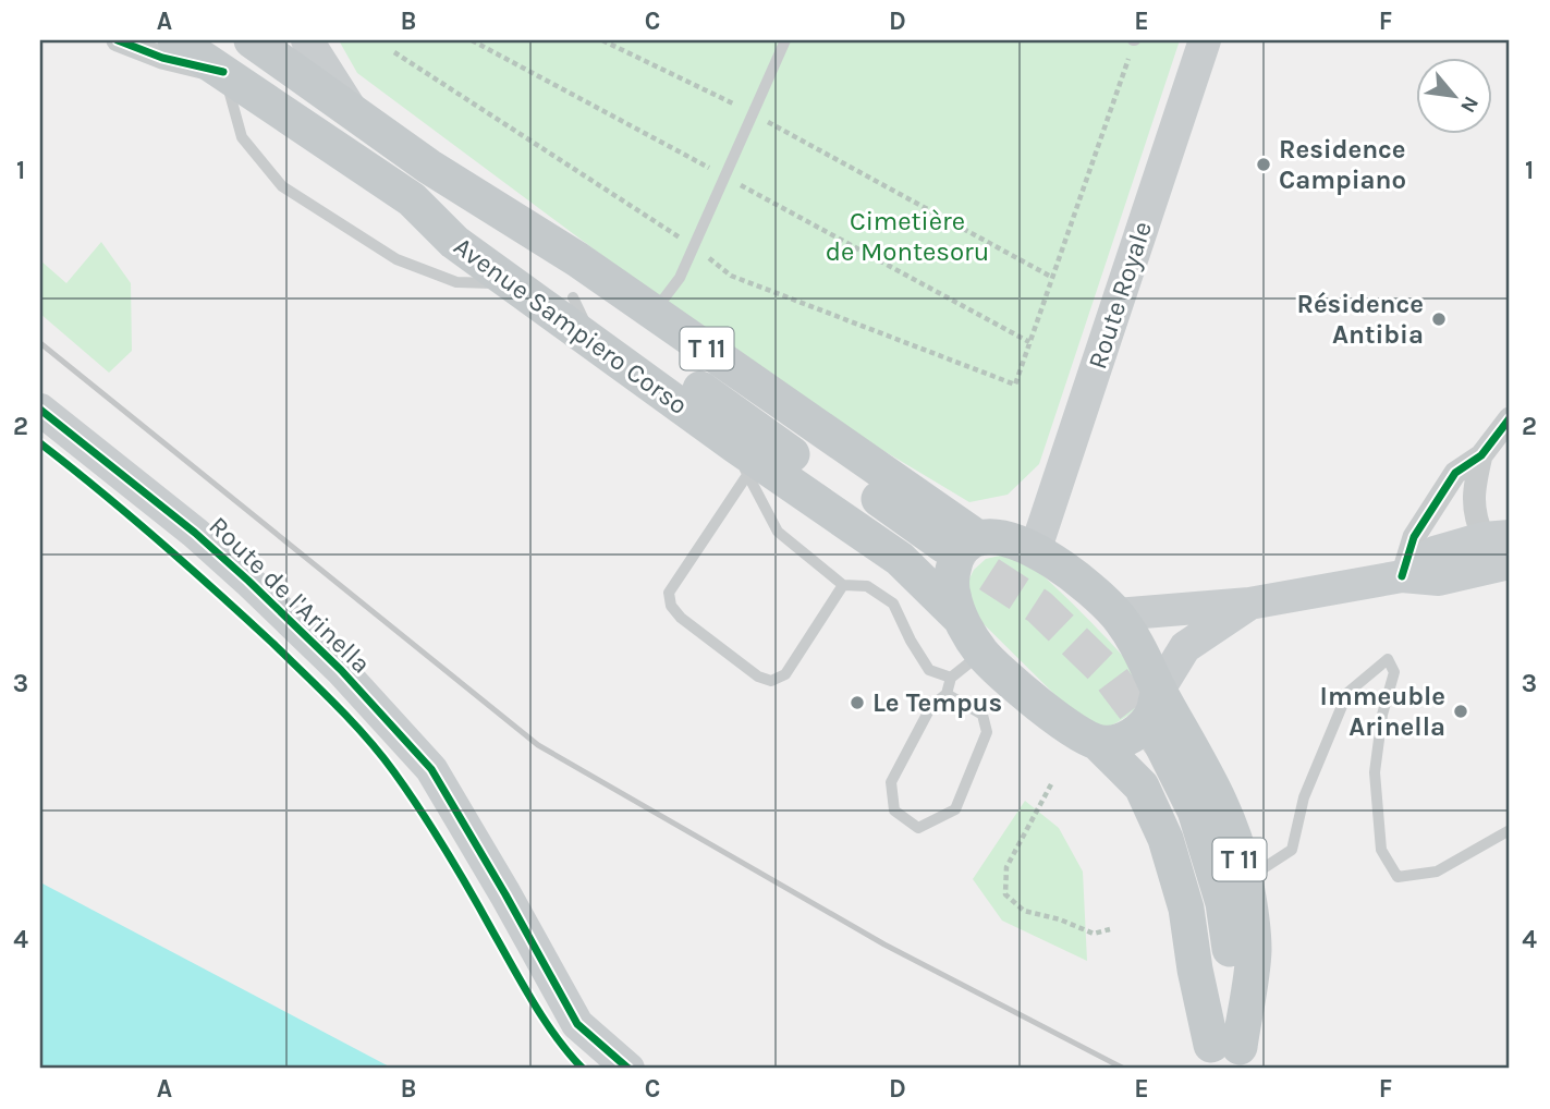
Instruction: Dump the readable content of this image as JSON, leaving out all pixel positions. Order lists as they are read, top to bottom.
{
  "streets": {
    "main road": [
      "Route Royale",
      "Avenue Sampiero Corso",
      "T 11",
      "Route de l'Arinella"
    ]
  },
  "crossings": [
    ["Avenue Sampiero Corso", "T 11"]
  ],
  "parks": ["Cimetière de Montesoru"],
  "places": [
    "Residence Campiano",
    "Résidence Antibia",
    "Le Tempus",
    "Immeuble Arinella"
  ],
  "north": "bottom right",
  "grid": {
    "columns": [
      "A",
      "B",
      "C",
      "D",
      "E",
      "F"
    ],
    "rows": [
      "1",
      "2",
      "3",
      "4"
    ]
  }
}
